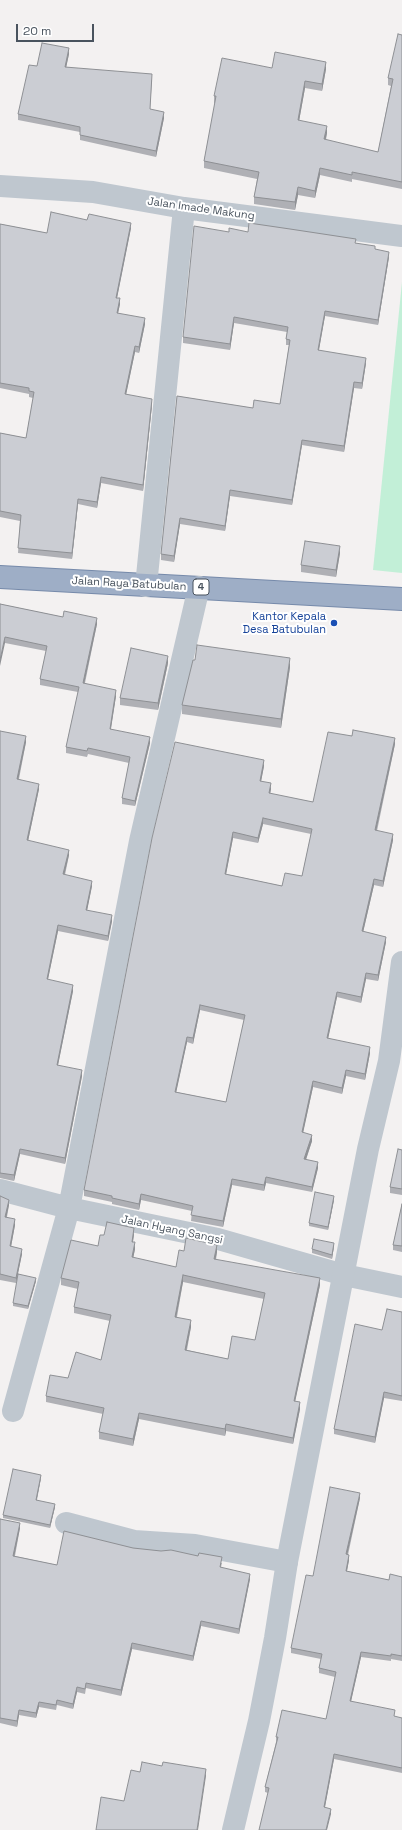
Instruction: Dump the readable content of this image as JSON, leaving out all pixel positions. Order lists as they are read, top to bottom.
{
  "streets": {
    "highway": ["Jalan Raya Batubulan", "4"],
    "street": ["Jalan Imade Makung", "Jalan Hyang Sangsi"]
  },
  "places": ["Kantor Kepala Desa Batubulan"],
  "scale_bar": "20 m"
}
